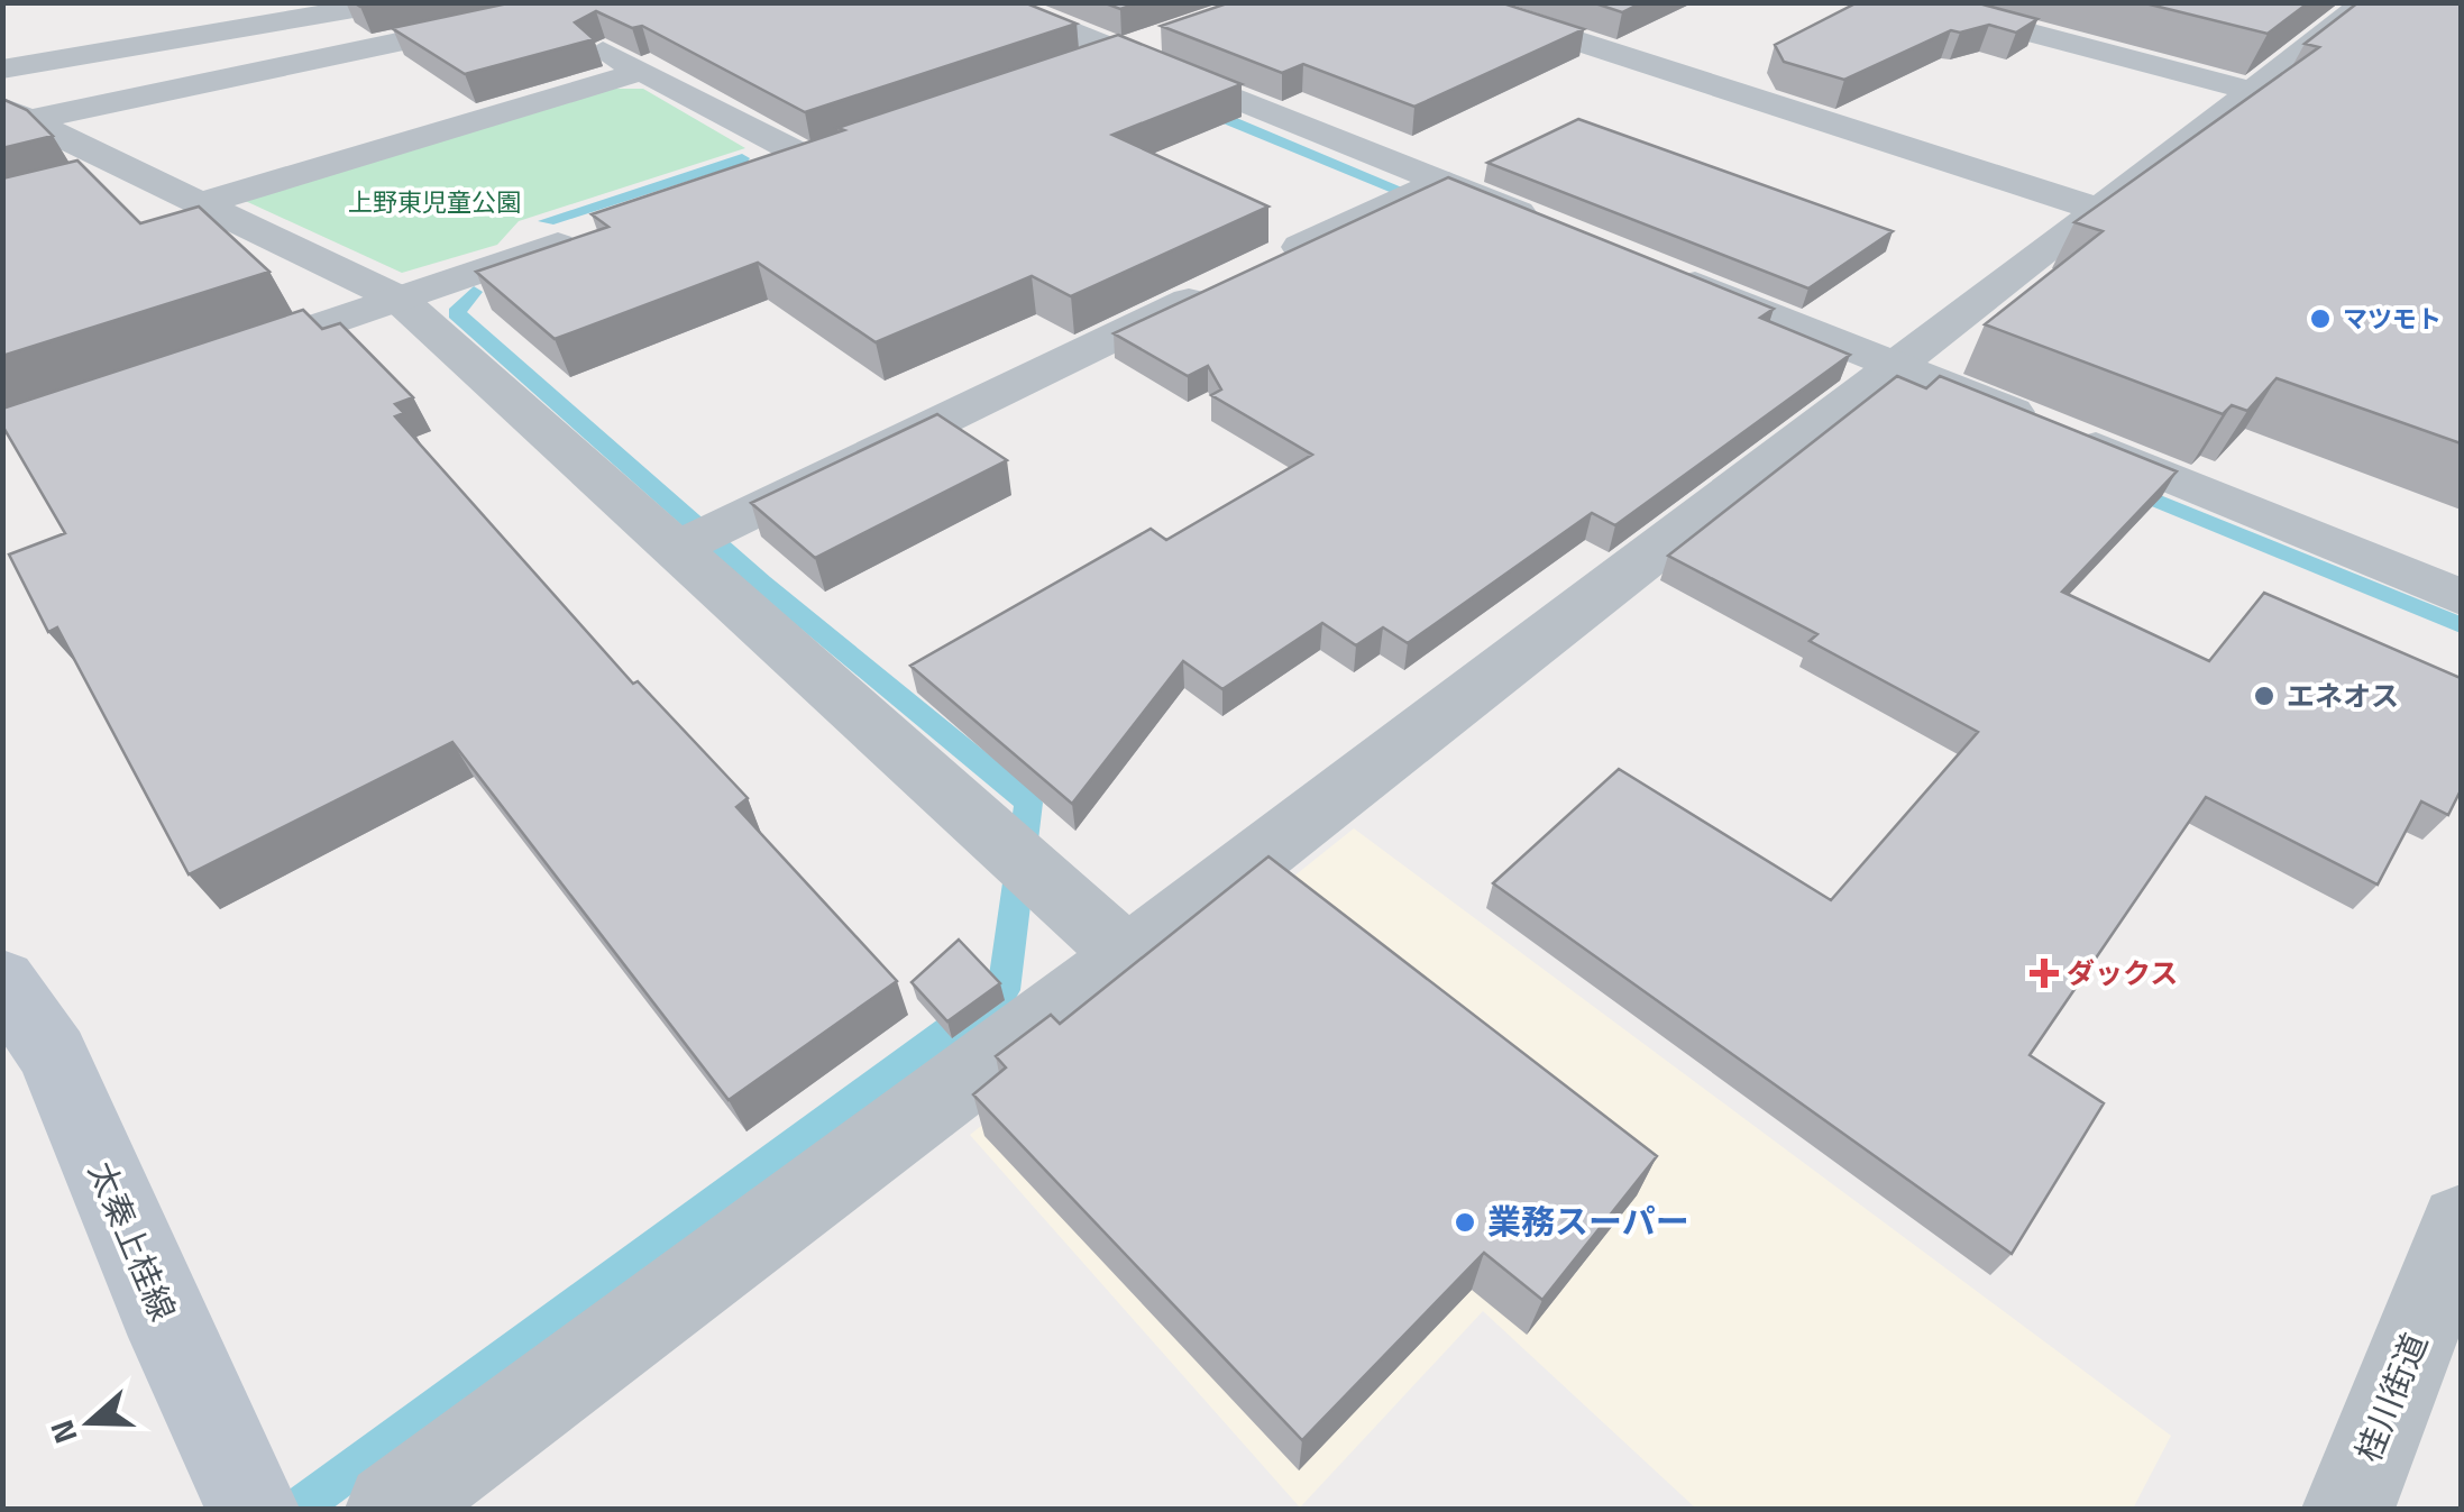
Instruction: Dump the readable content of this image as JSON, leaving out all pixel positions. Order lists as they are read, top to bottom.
{
  "streets": {
    "main road": ["太秦上桂線"],
    "street": ["桂川街道"]
  },
  "parks": ["上野東児童公園"],
  "places": {
    "other": ["マツモト", "エネオス", "業務スーパー"],
    "health": ["ダックス"]
  },
  "north": "left"
}
